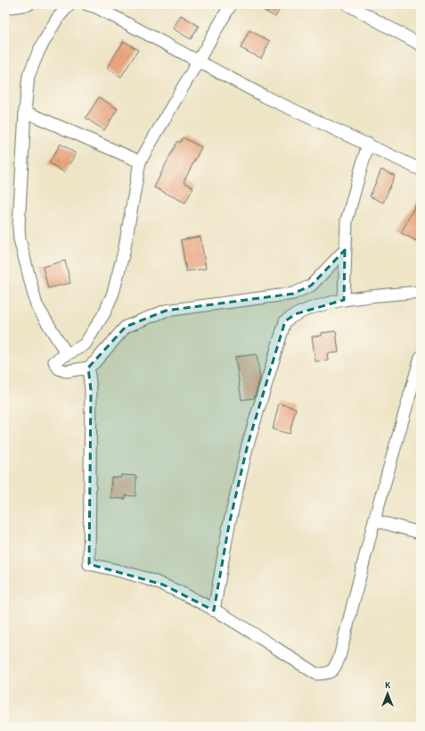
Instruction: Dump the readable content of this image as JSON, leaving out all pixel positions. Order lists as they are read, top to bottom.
{
  "north": "top"
}
